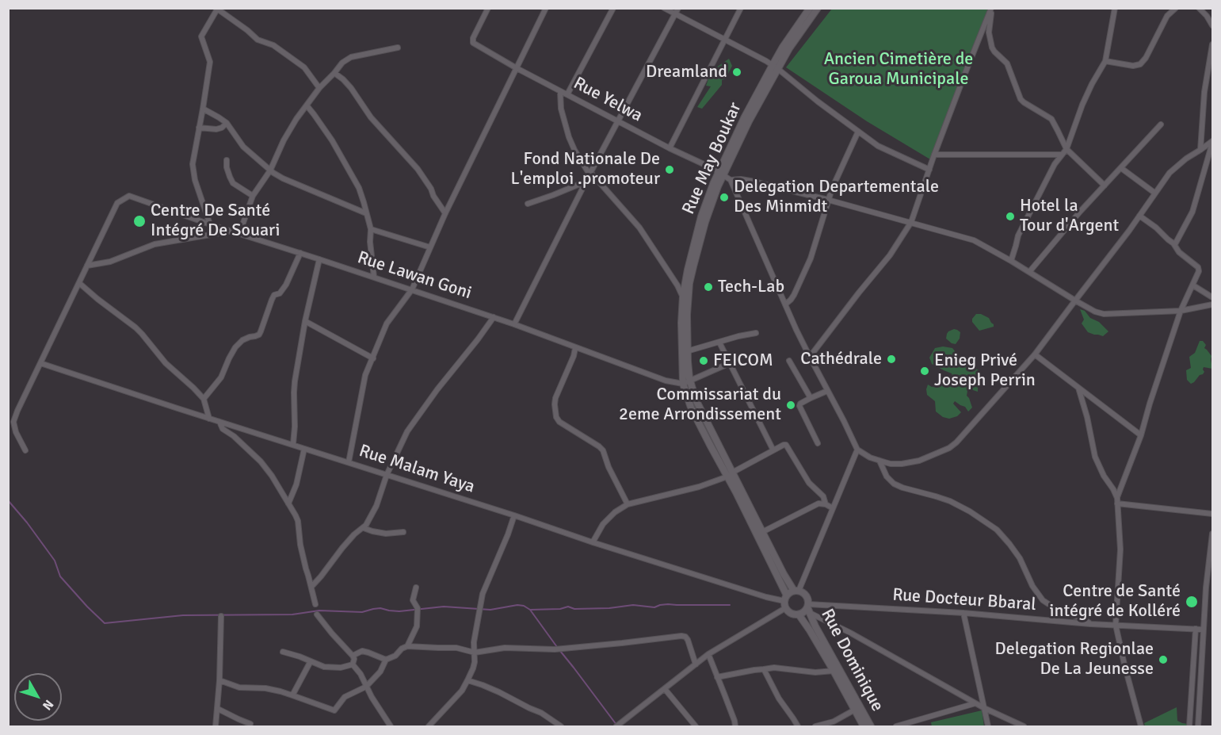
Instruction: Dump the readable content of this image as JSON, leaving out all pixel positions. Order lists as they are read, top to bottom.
{
  "streets": {
    "main road": ["Rue May Boukar", "Rue Dominique"],
    "street": [
      "Rue Yelwa",
      "Rue Lawan Goni",
      "Rue Malam Yaya",
      "Rue Docteur Bbaral"
    ]
  },
  "crossings": [
    ["Rue Yelwa", "Rue May Boukar"],
    ["Rue May Boukar", "Rue Lawan Goni"],
    ["Rue May Boukar", "Rue Malam Yaya"],
    ["Rue May Boukar", "Rue Docteur Bbaral"],
    ["Rue May Boukar", "Rue Dominique"],
    ["Rue Malam Yaya", "Rue Docteur Bbaral"],
    ["Rue Malam Yaya", "Rue Dominique"],
    ["Rue Docteur Bbaral", "Rue Dominique"]
  ],
  "parks": ["Ancien Cimetière de Garoua Municipale"],
  "places": [
    "Dreamland",
    "Fond Nationale De L'emploi .promoteur",
    "Delegation Departementale Des Minmidt",
    "Hotel la Tour d'Argent",
    "Centre De Santé Intégré De Souari",
    "Tech-Lab",
    "Cathédrale",
    "FEICOM",
    "Enieg Privé Joseph Perrin",
    "Commissariat du 2eme Arrondissement",
    "Centre de Santé intégré de Kolléré",
    "Delegation Regionlae De La Jeunesse"
  ],
  "north": "bottom right"
}
